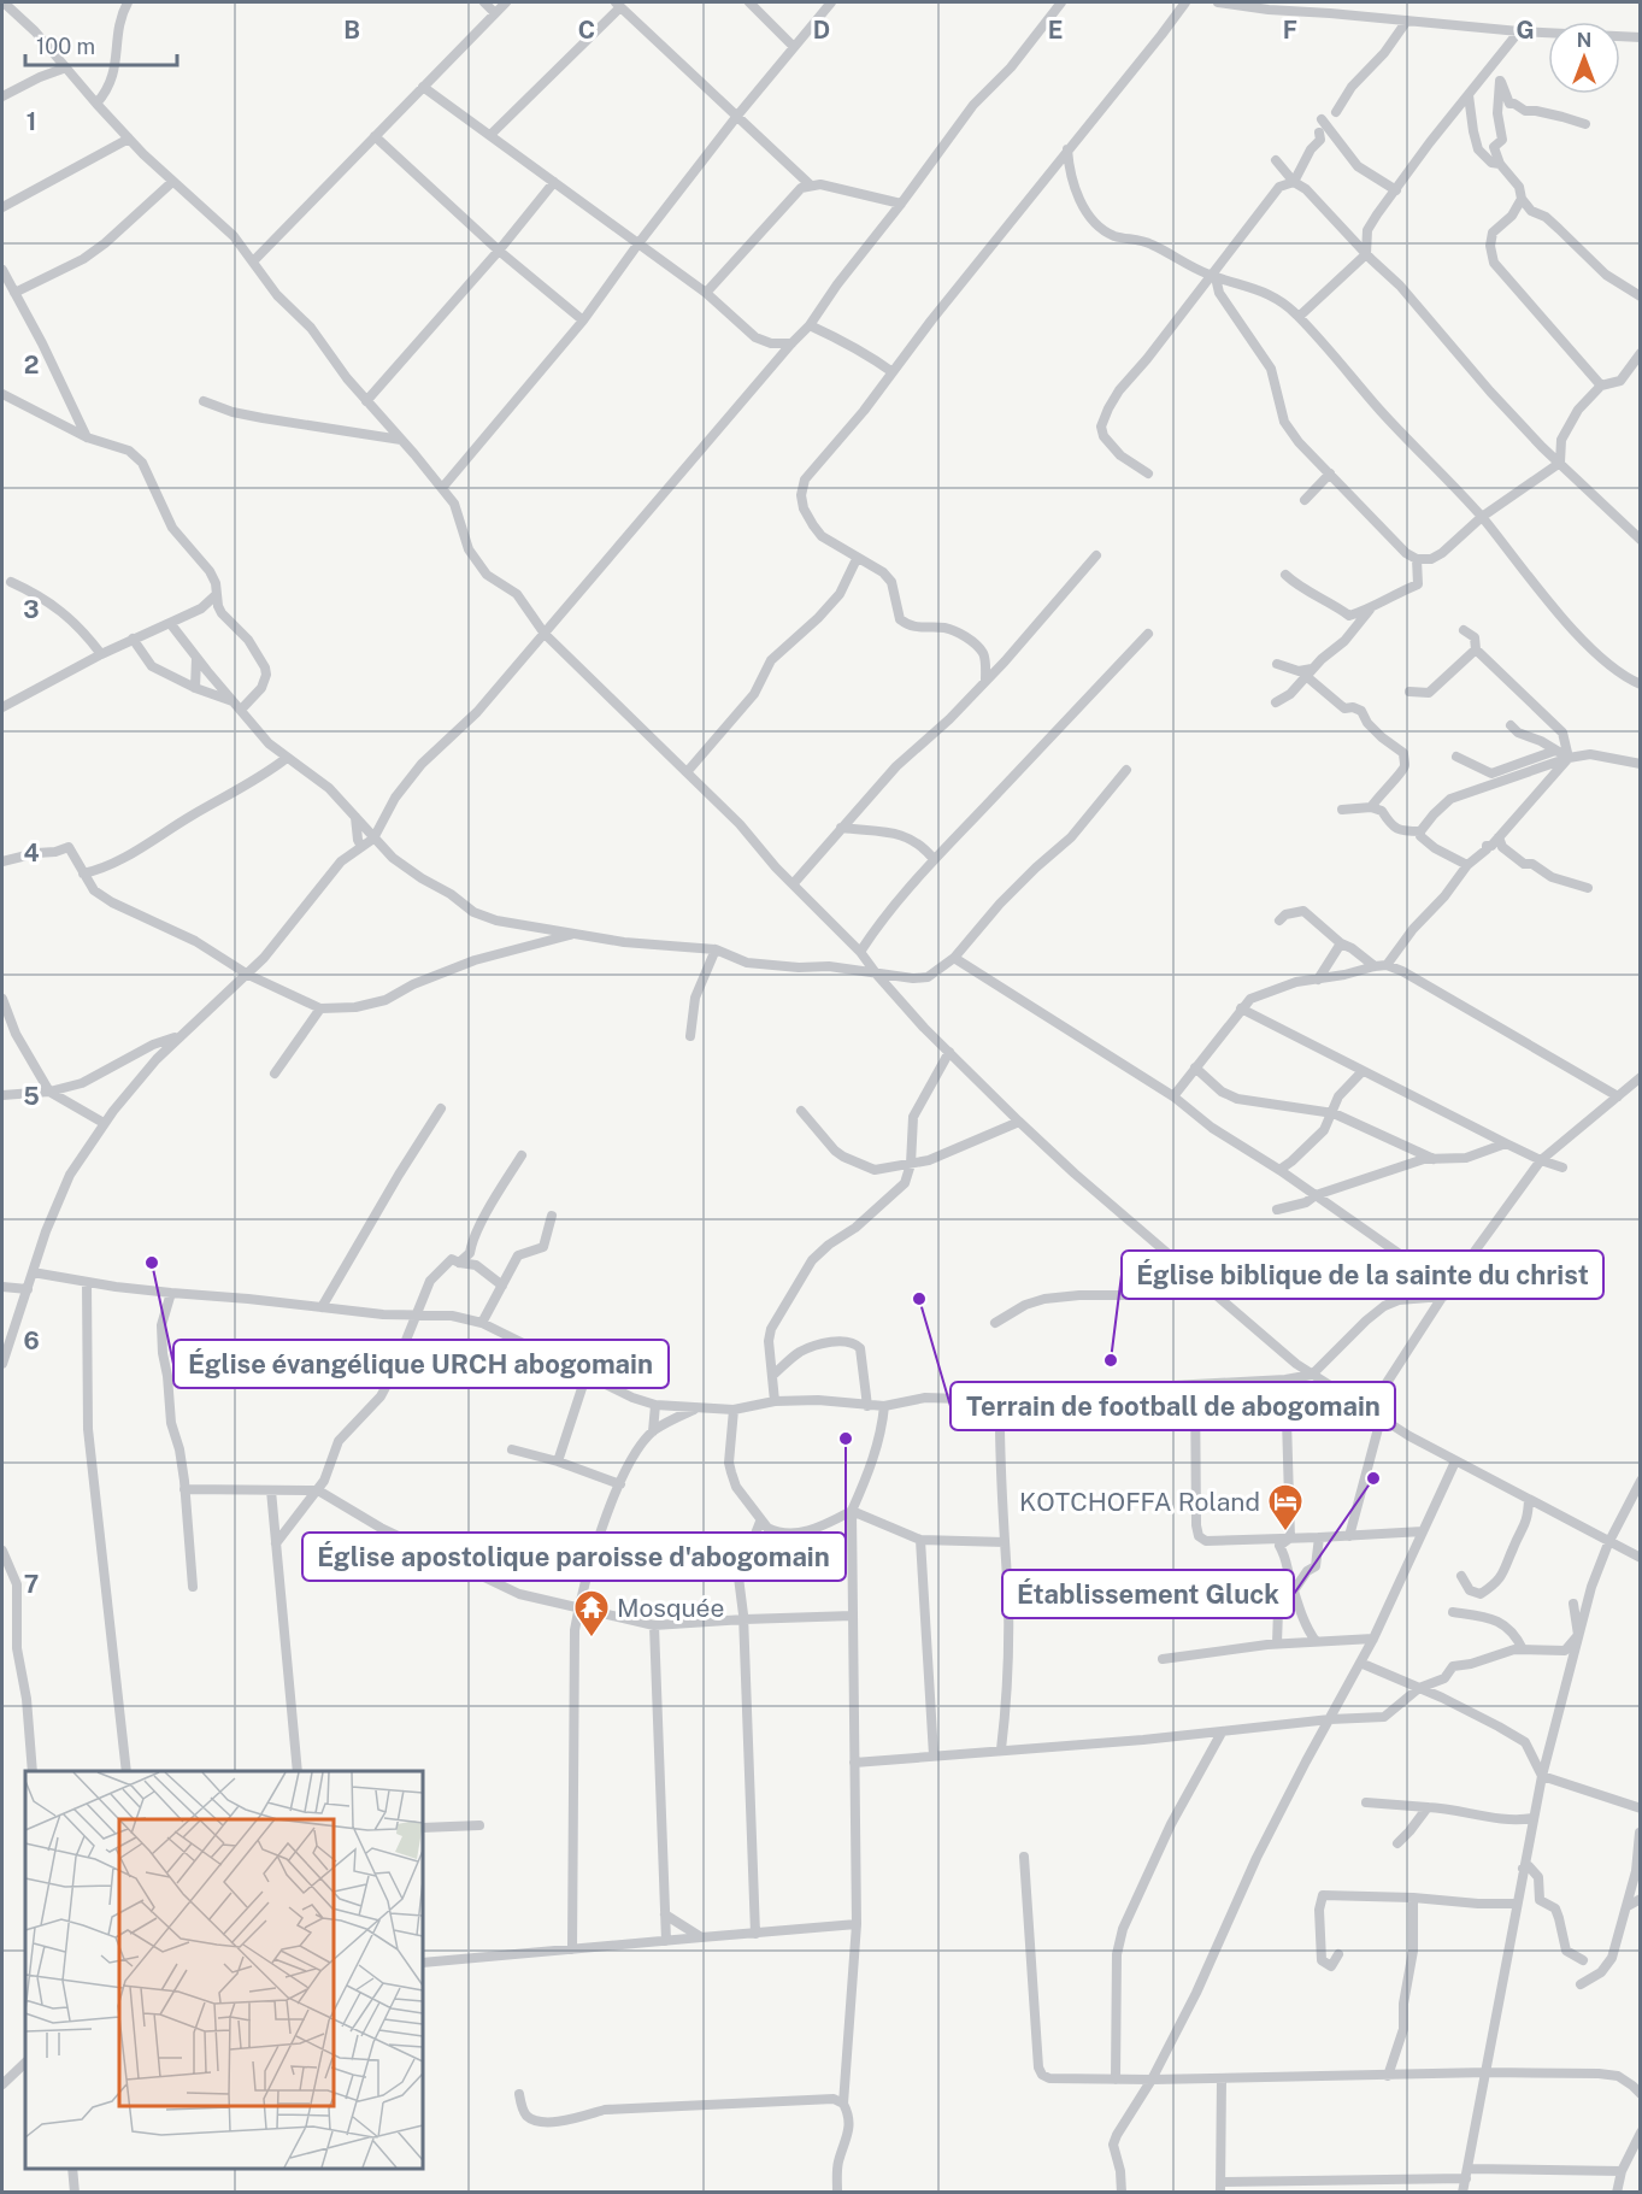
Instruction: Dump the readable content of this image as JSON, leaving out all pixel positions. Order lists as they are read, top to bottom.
{
  "places": {
    "other": [
      "Église évangélique URCH abogomain",
      "Terrain de football de abogomain",
      "Église biblique de la sainte du christ",
      "Église apostolique paroisse d'abogomain",
      "Établissement Gluck"
    ],
    "hotel": ["KOTCHOFFA Roland"],
    "temple": ["Mosquée"]
  },
  "scale_bar": "100 m",
  "north": "top",
  "grid": {
    "columns": [
      "B",
      "C",
      "D",
      "E",
      "F",
      "G"
    ],
    "rows": [
      "1",
      "2",
      "3",
      "4",
      "5",
      "6",
      "7"
    ]
  }
}
